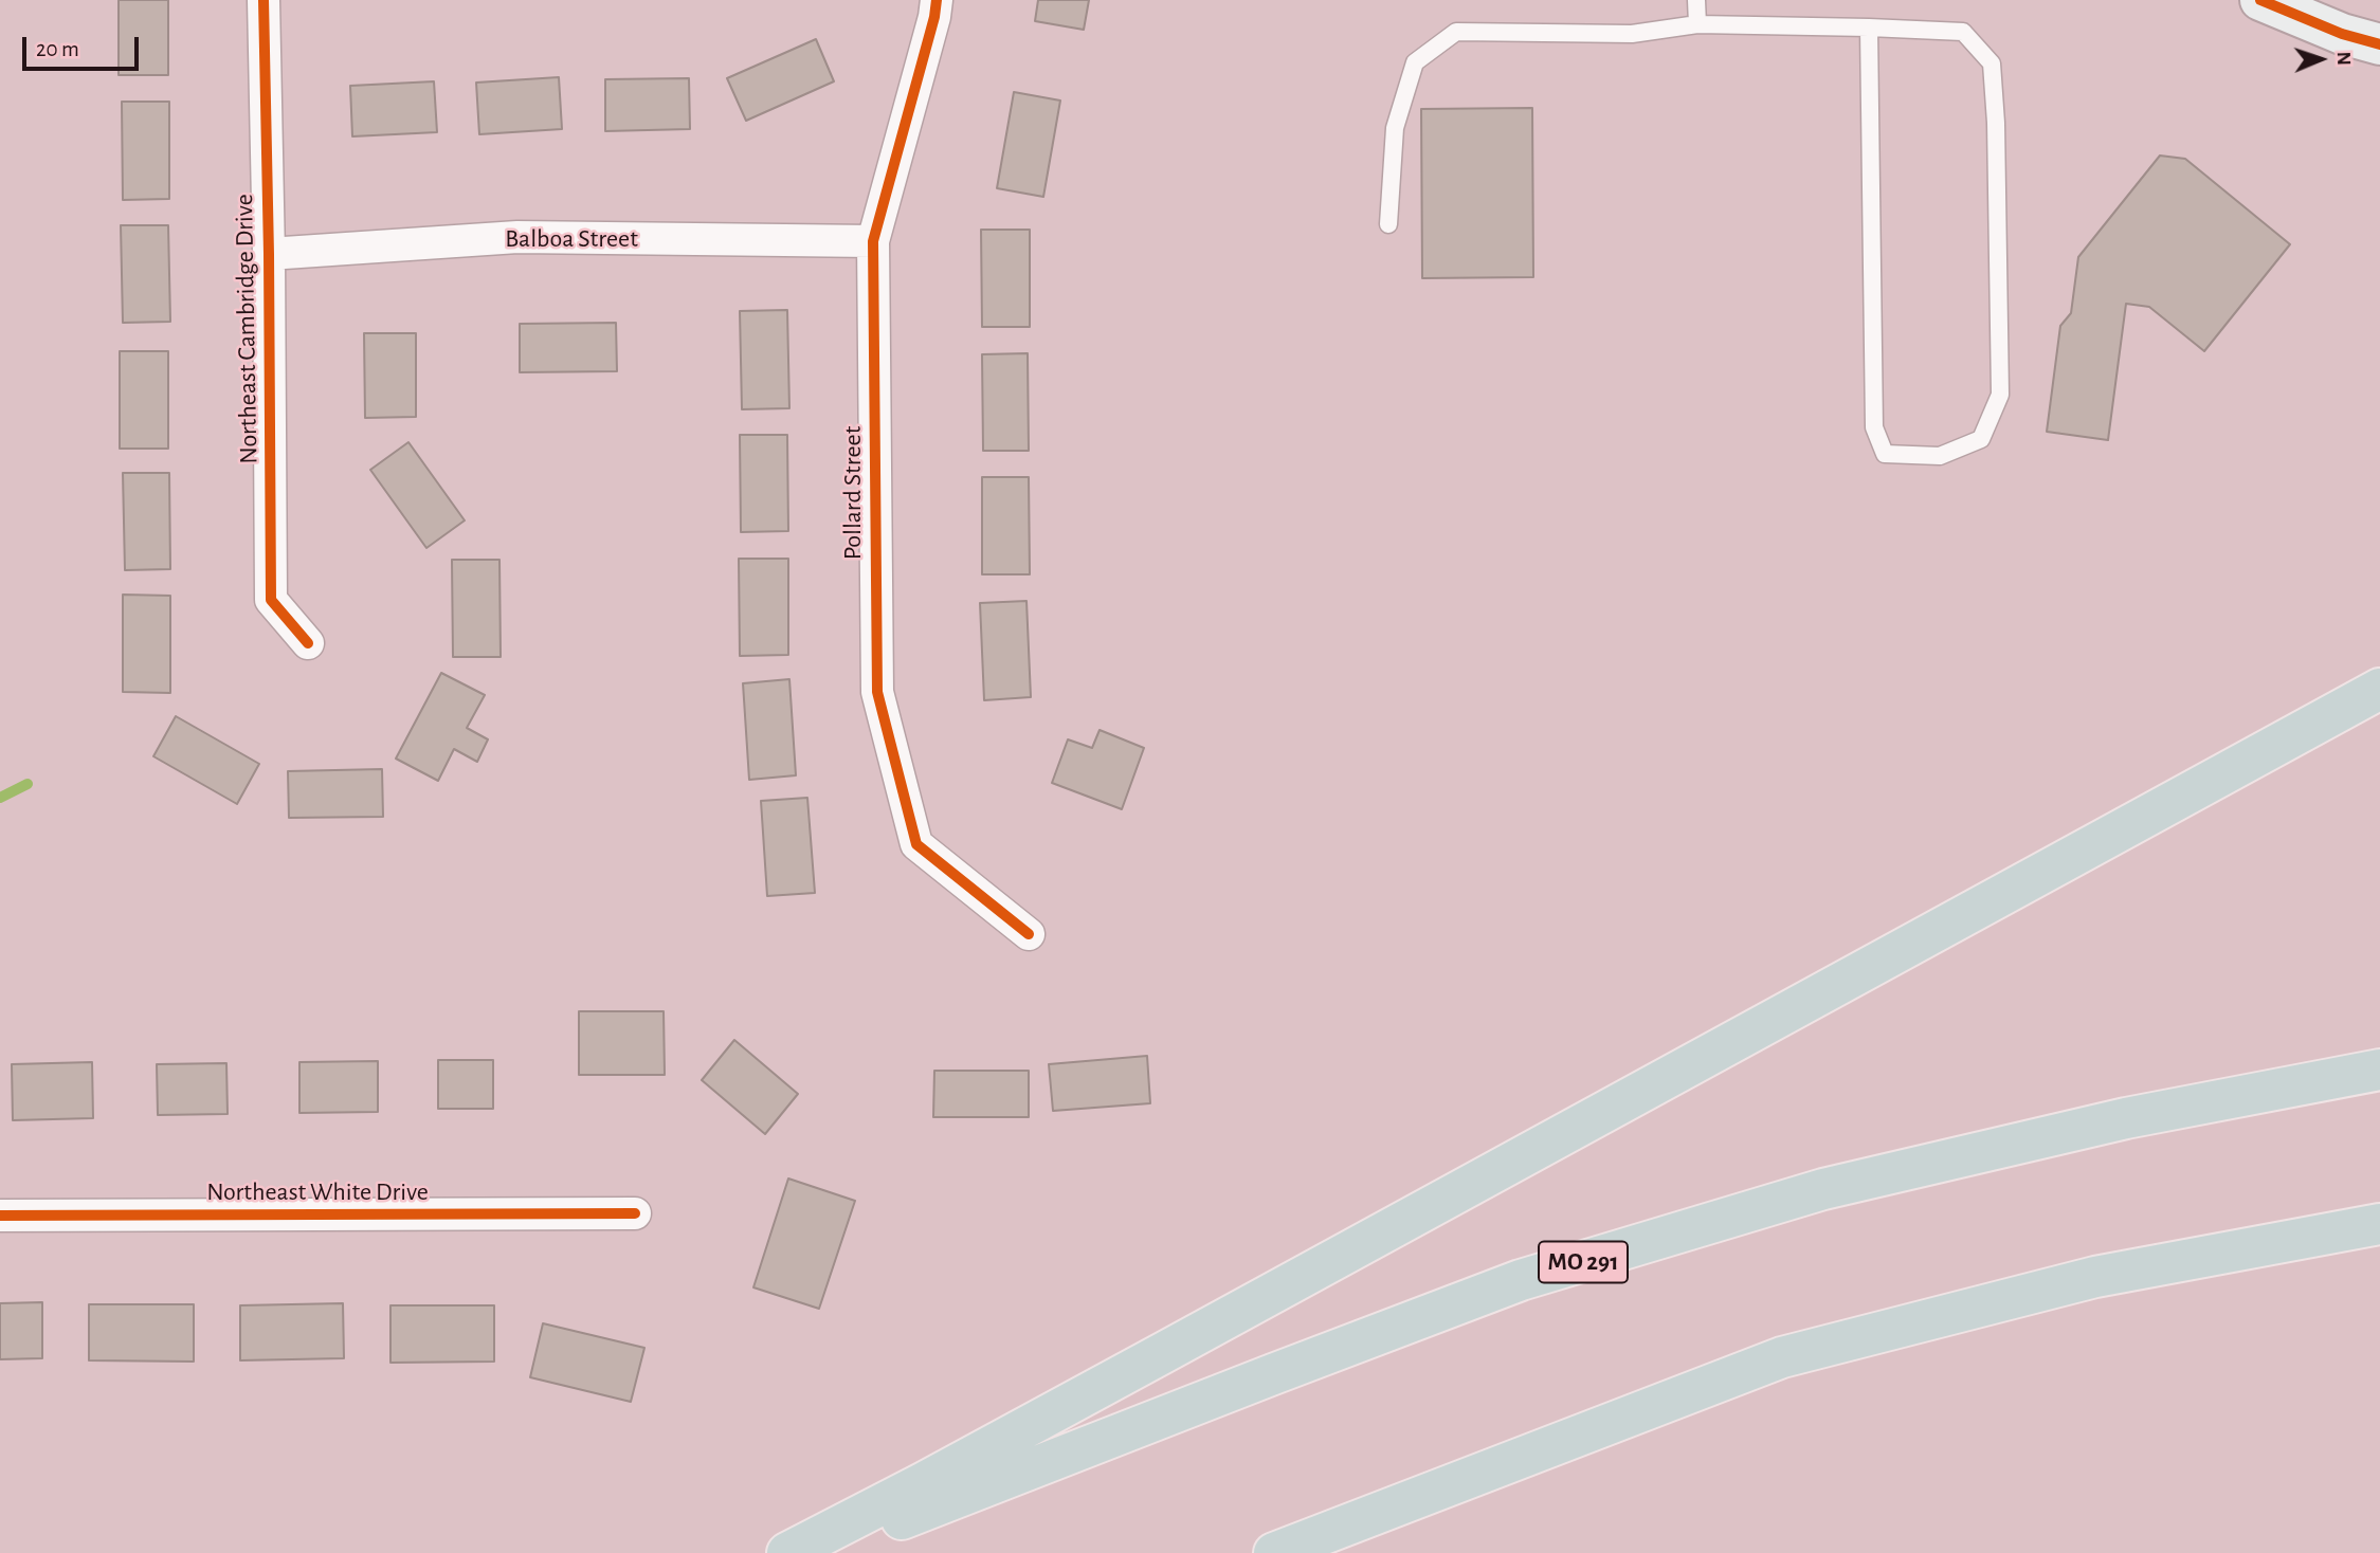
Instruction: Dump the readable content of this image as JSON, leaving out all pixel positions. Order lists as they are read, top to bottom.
{
  "streets": {
    "highway": ["MO 291"],
    "street": [
      "Balboa Street",
      "Northeast Cambridge Drive",
      "Pollard Street",
      "Northeast White Drive"
    ]
  },
  "crossings": [
    ["Balboa Street", "Northeast Cambridge Drive"],
    ["Balboa Street", "Pollard Street"]
  ],
  "scale_bar": "20 m",
  "north": "right"
}
